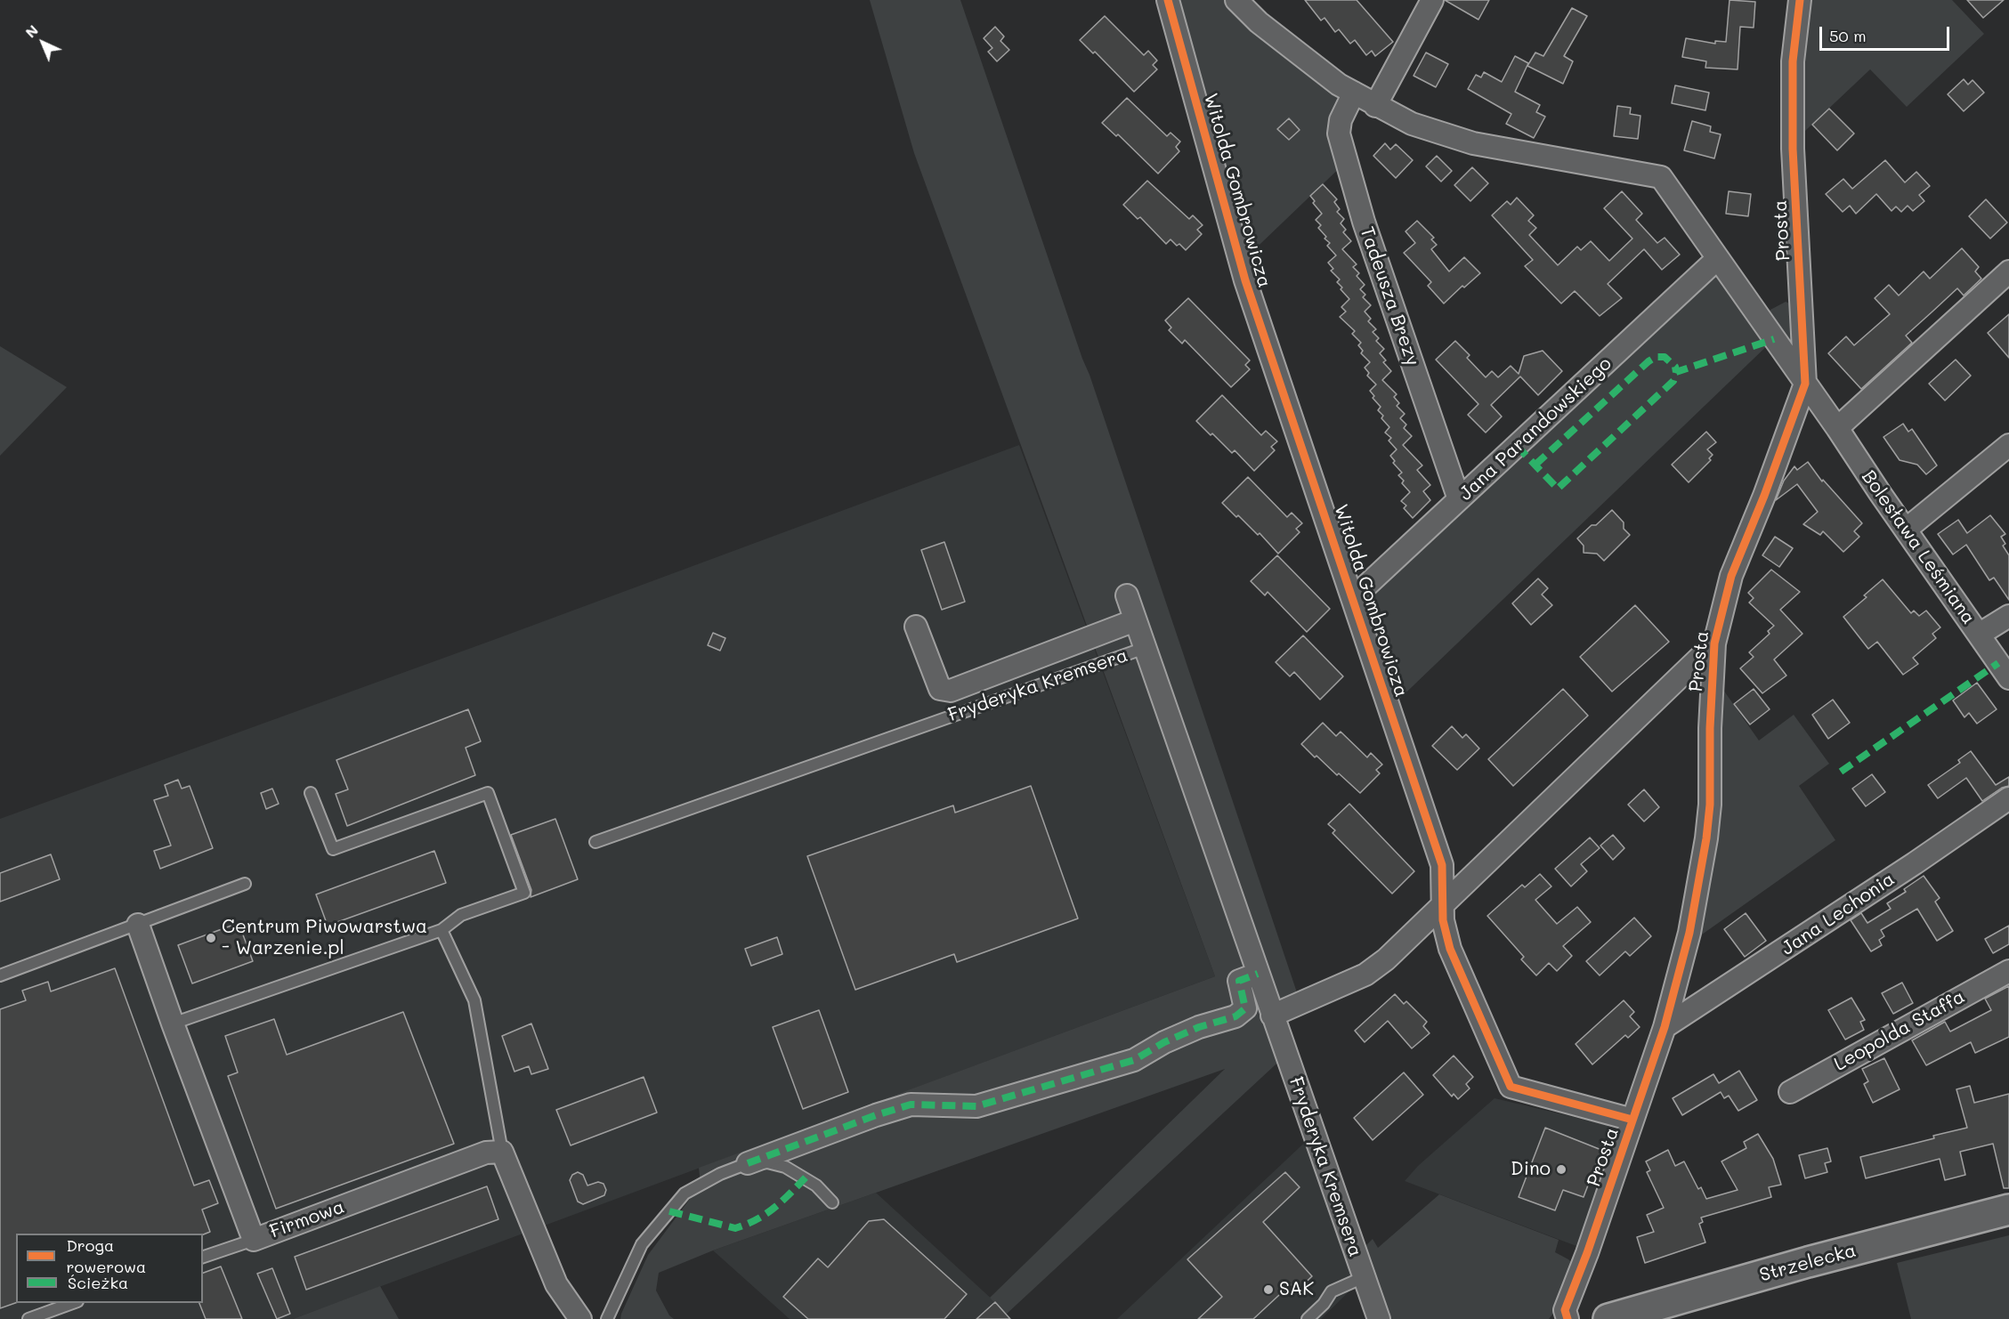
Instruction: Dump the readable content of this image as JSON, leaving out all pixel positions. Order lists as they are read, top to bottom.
{
  "streets": {
    "main road": ["Strzelecka"],
    "street": [
      "Witolda Gombrowicza",
      "Prosta",
      "Tadeusza Brezy",
      "Jana Parandowskiego",
      "Bolesława Leśmiana",
      "Fryderyka Kremsera",
      "Jana Lechonia",
      "Leopolda Staffa",
      "Firmowa"
    ]
  },
  "crossings": [
    ["Witolda Gombrowicza", "Prosta"],
    ["Witolda Gombrowicza", "Jana Parandowskiego"],
    ["Prosta", "Bolesława Leśmiana"],
    ["Prosta", "Jana Lechonia"],
    ["Tadeusza Brezy", "Jana Parandowskiego"],
    ["Tadeusza Brezy", "Bolesława Leśmiana"],
    ["Jana Parandowskiego", "Bolesława Leśmiana"]
  ],
  "places": ["Centrum Piwowarstwa - Warzenie.pl", "Dino", "SAK"],
  "legend": ["Droga rowerowa", "Ścieżka"],
  "scale_bar": "50 m",
  "north": "top left"
}
